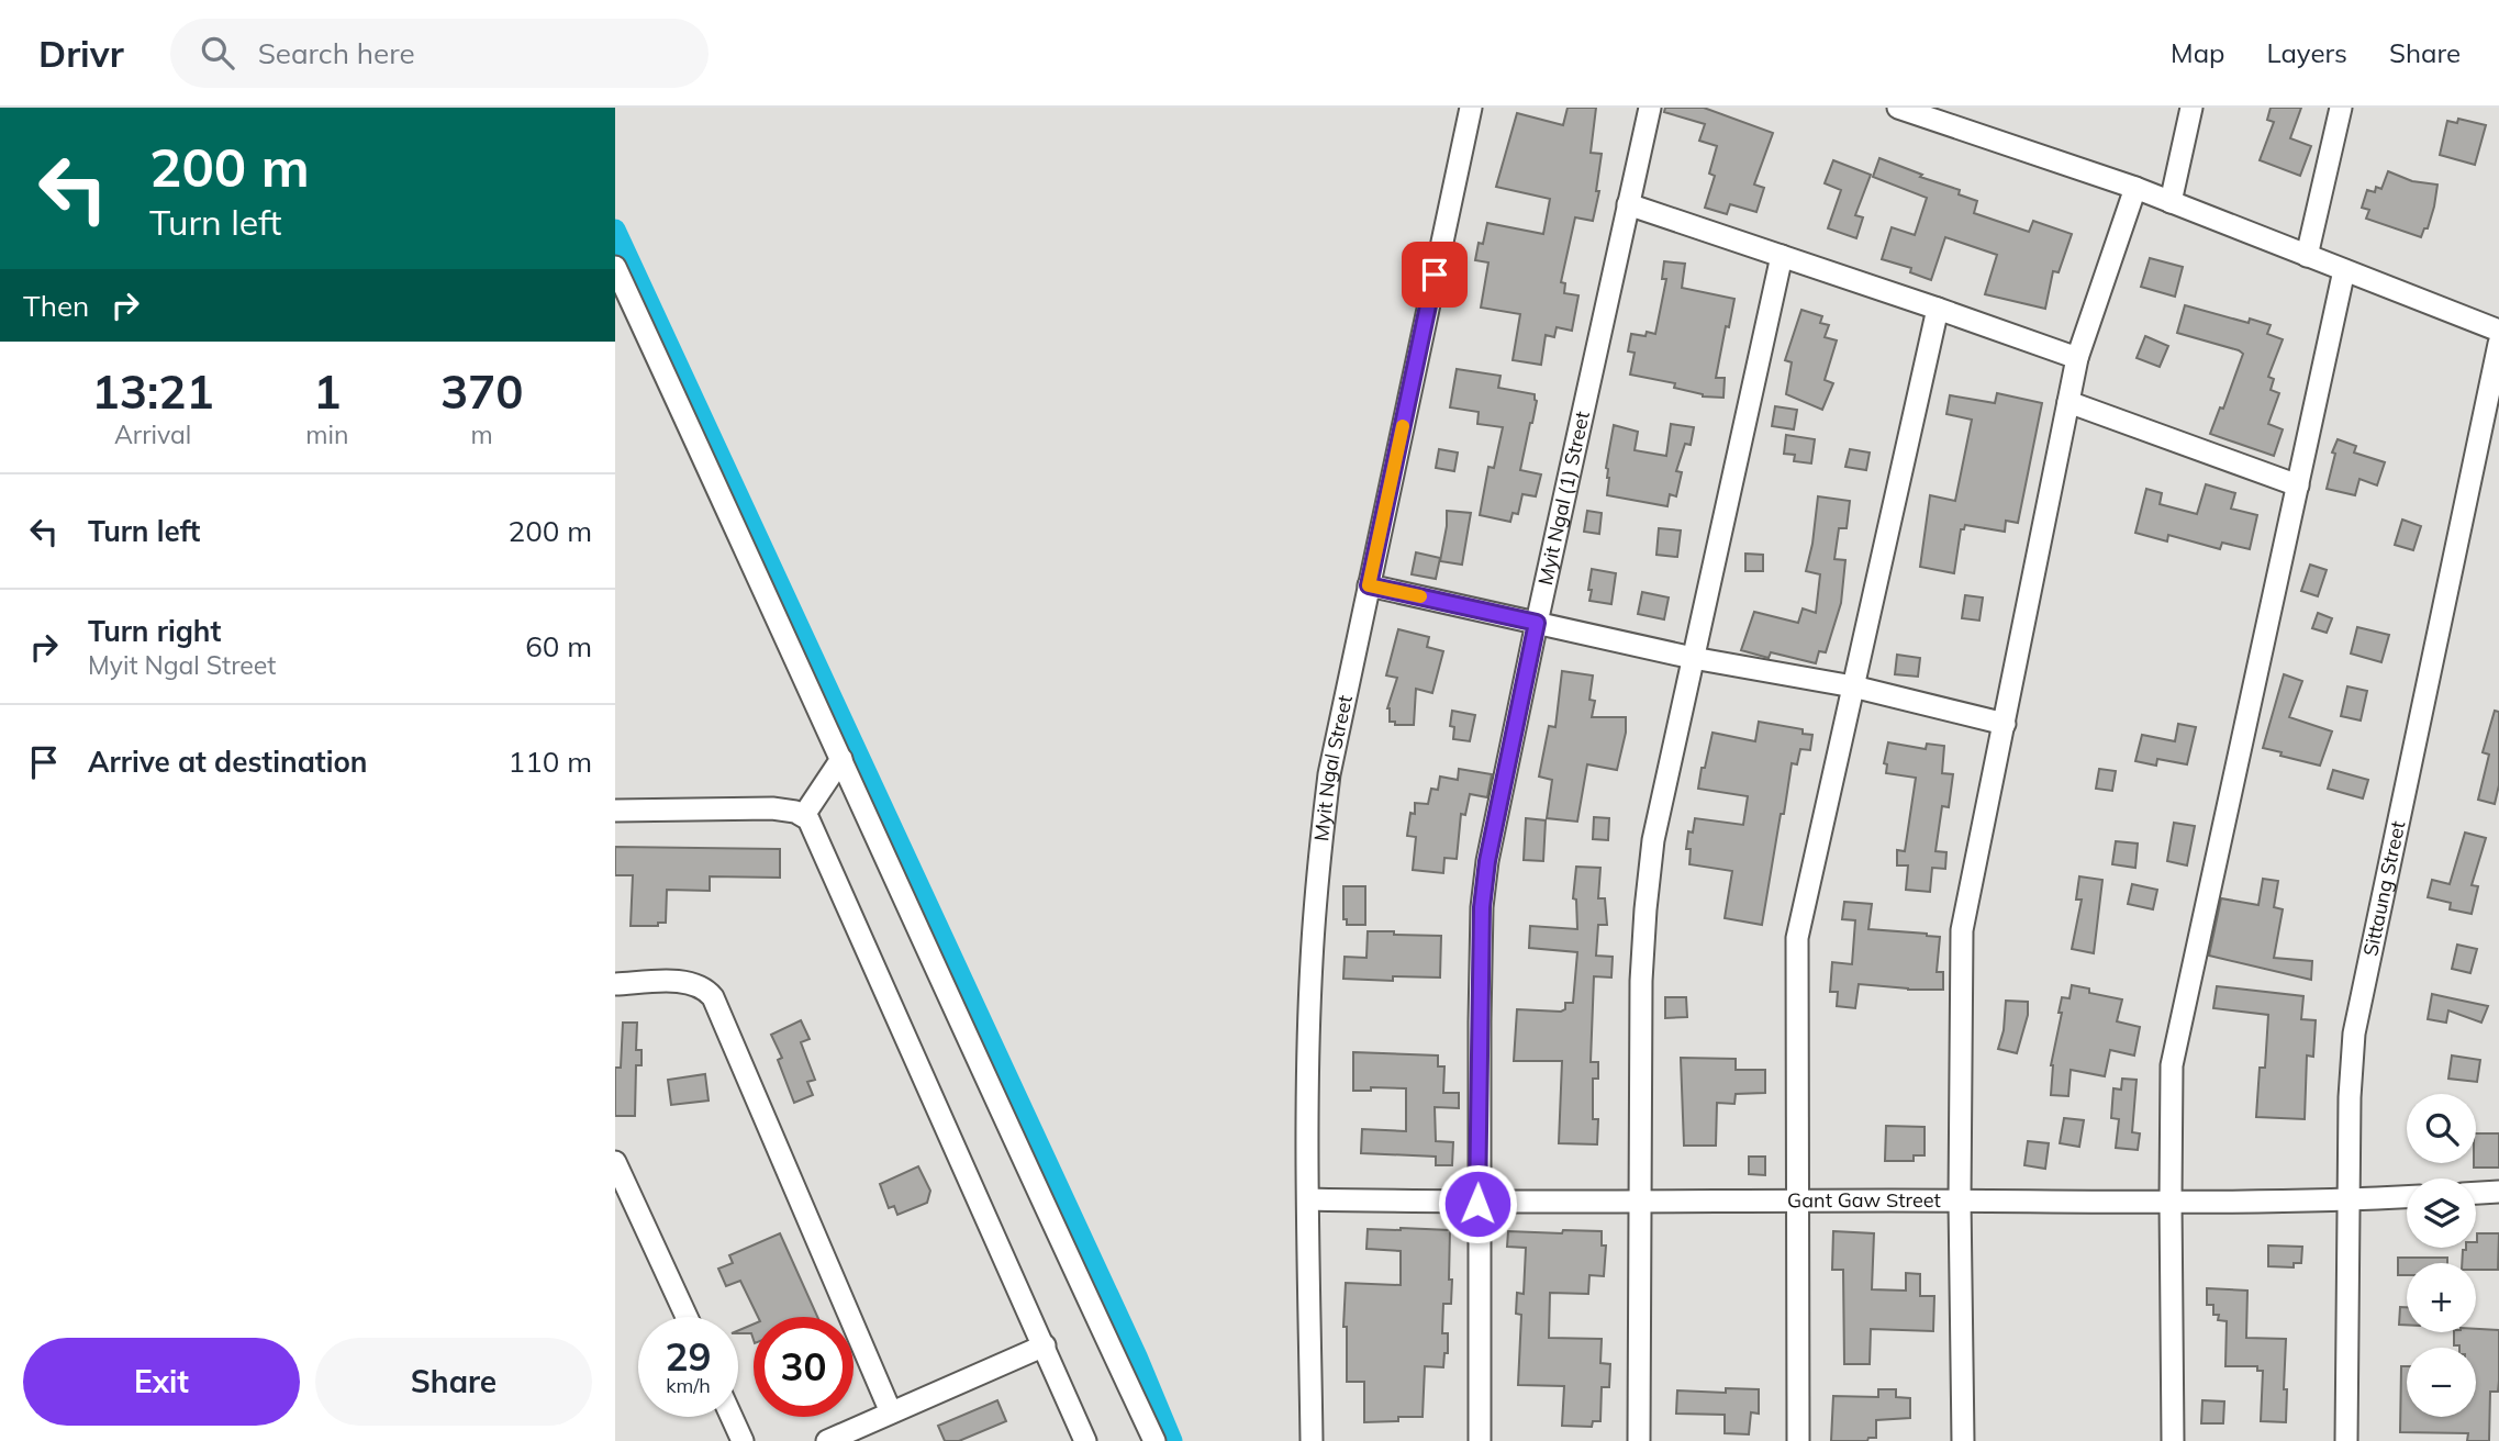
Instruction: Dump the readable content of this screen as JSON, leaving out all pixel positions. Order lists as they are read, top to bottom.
{
  "streets": {
    "street": [
      "Myit Ngal (1) Street",
      "Myit Ngal Street",
      "Sittaung Street",
      "Gant Gaw Street"
    ]
  },
  "crossings": [
    ["Myit Ngal (1) Street", "Gant Gaw Street"],
    ["Myit Ngal Street", "Gant Gaw Street"],
    ["Sittaung Street", "Gant Gaw Street"]
  ],
  "page": {
    "header": "Drivr",
    "search": "Search here",
    "nav": ["Map", "Layers", "Share"],
    "turn": ["200 m", "Turn left"],
    "then": "Then",
    "eta": [
      "13:21",
      "Arrival",
      "1",
      "min",
      "370",
      "m"
    ],
    "list": [
      {
        "name": "Turn left",
        "value": "200 m"
      },
      {
        "name": "Turn right",
        "note": "Myit Ngal Street",
        "value": "60 m"
      },
      {
        "name": "Arrive at destination",
        "value": "110 m"
      }
    ],
    "map_buttons": ["+", "−"],
    "speed": "29 km/h",
    "limit": "30",
    "buttons": ["Exit", "Share"]
  }
}
